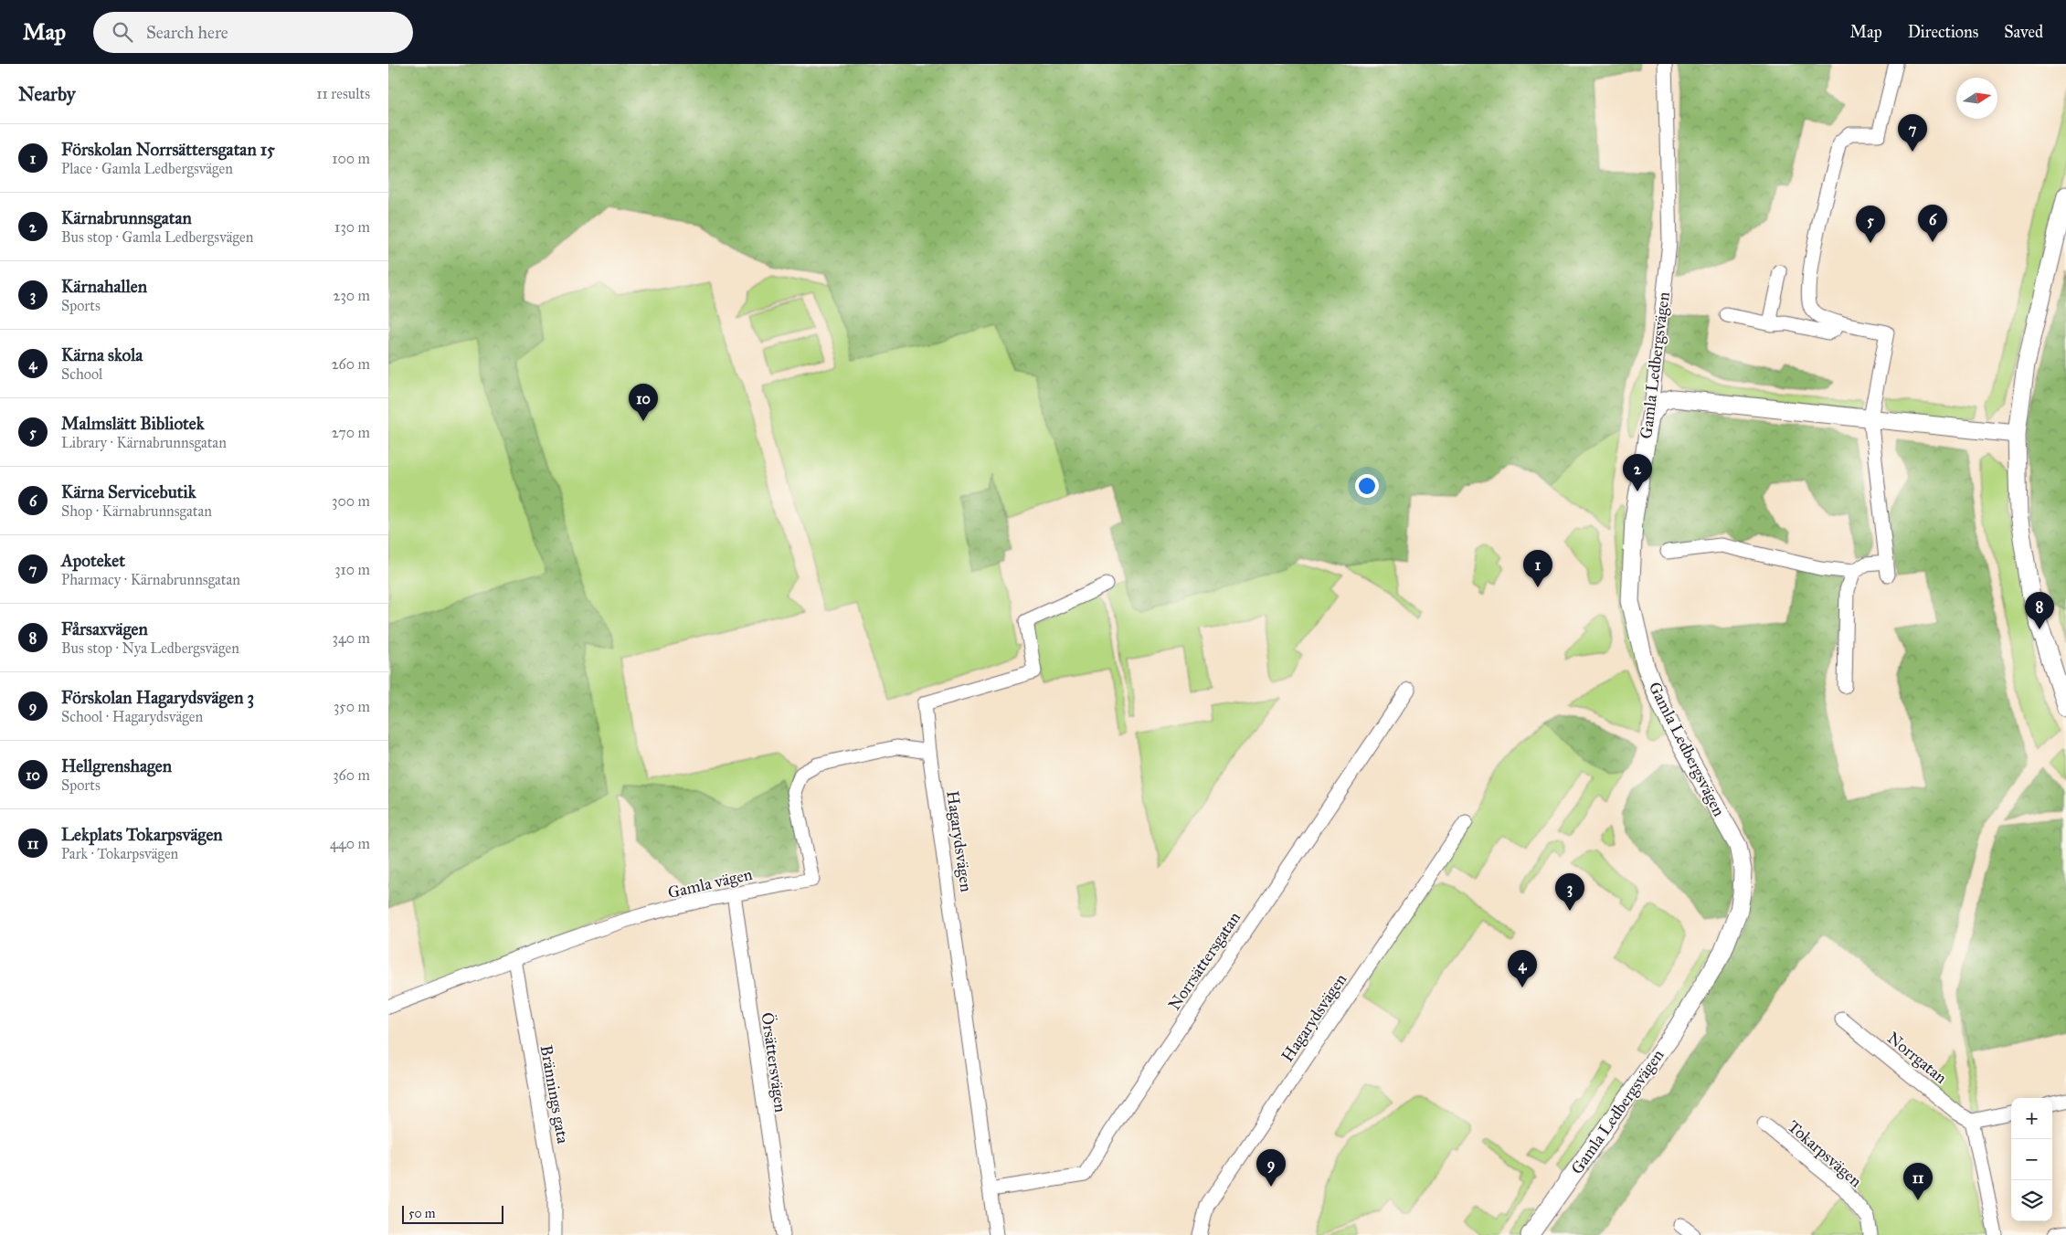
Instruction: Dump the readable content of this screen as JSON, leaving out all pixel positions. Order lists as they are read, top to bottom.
{
  "streets": {
    "street": [
      "Gamla Ledbergsvägen",
      "Hagarydsvägen",
      "Gamla vägen",
      "Norrsättersgatan",
      "Norrgatan",
      "Örsättersvägen",
      "Brännings gata",
      "Tokarpsvägen"
    ]
  },
  "crossings": [
    ["Hagarydsvägen", "Gamla vägen"],
    ["Hagarydsvägen", "Norrsättersgatan"],
    ["Gamla vägen", "Örsättersvägen"],
    ["Gamla vägen", "Brännings gata"]
  ],
  "scale_bar": "50 m",
  "north": "right",
  "page": {
    "header": "Map",
    "search": "Search here",
    "nav": ["Map", "Directions", "Saved"],
    "heading": ["Nearby", "11 results"],
    "pins": [
      "7",
      "6",
      "5",
      "10",
      "2",
      "1",
      "8",
      "3",
      "4",
      "9",
      "11"
    ],
    "list": [
      {
        "mark": "1",
        "name": "Förskolan Norrsättersgatan 15",
        "note": "Place · Gamla Ledbergsvägen",
        "value": "100 m"
      },
      {
        "mark": "2",
        "name": "Kärnabrunnsgatan",
        "note": "Bus stop · Gamla Ledbergsvägen",
        "value": "130 m"
      },
      {
        "mark": "3",
        "name": "Kärnahallen",
        "note": "Sports",
        "value": "230 m"
      },
      {
        "mark": "4",
        "name": "Kärna skola",
        "note": "School",
        "value": "260 m"
      },
      {
        "mark": "5",
        "name": "Malmslätt Bibliotek",
        "note": "Library · Kärnabrunnsgatan",
        "value": "270 m"
      },
      {
        "mark": "6",
        "name": "Kärna Servicebutik",
        "note": "Shop · Kärnabrunnsgatan",
        "value": "300 m"
      },
      {
        "mark": "7",
        "name": "Apoteket",
        "note": "Pharmacy · Kärnabrunnsgatan",
        "value": "310 m"
      },
      {
        "mark": "8",
        "name": "Fårsaxvägen",
        "note": "Bus stop · Nya Ledbergsvägen",
        "value": "340 m"
      },
      {
        "mark": "9",
        "name": "Förskolan Hagarydsvägen 3",
        "note": "School · Hagarydsvägen",
        "value": "350 m"
      },
      {
        "mark": "10",
        "name": "Hellgrenshagen",
        "note": "Sports",
        "value": "360 m"
      },
      {
        "mark": "11",
        "name": "Lekplats Tokarpsvägen",
        "note": "Park · Tokarpsvägen",
        "value": "440 m"
      }
    ],
    "map_buttons": ["+", "−"],
    "scale": "50 m"
  }
}
